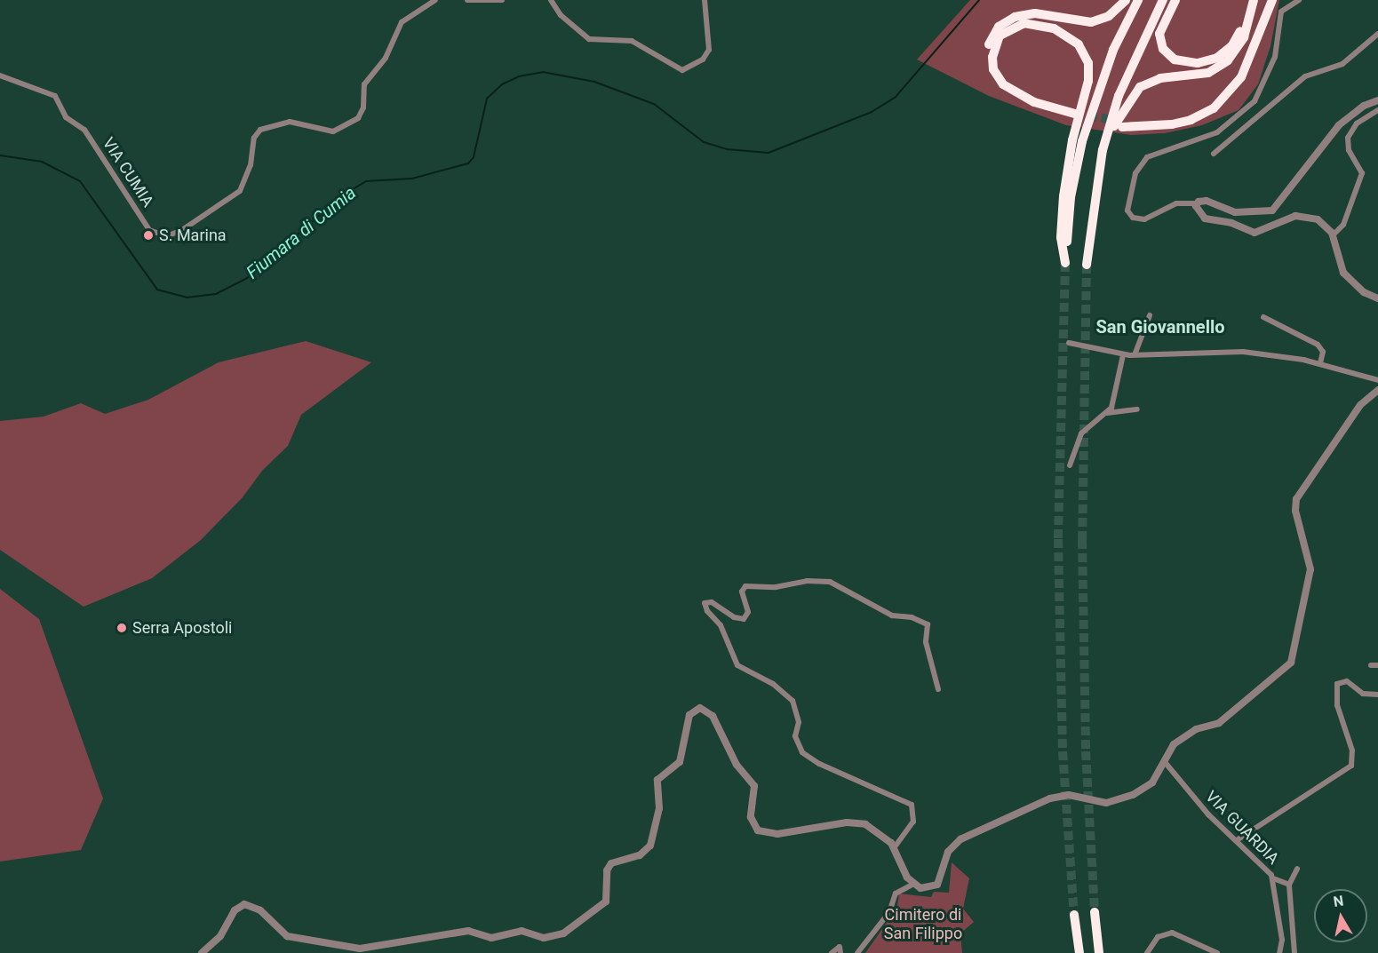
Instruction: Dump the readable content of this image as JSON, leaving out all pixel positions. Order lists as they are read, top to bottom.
{
  "streets": {
    "street": ["VIA CUMIA", "VIA GUARDIA"]
  },
  "districts": ["San Giovannello"],
  "water": ["Fiumara di Cumia"],
  "parks": ["Cimitero di San Filippo"],
  "places": ["S. Marina", "Serra Apostoli"],
  "north": "top"
}
